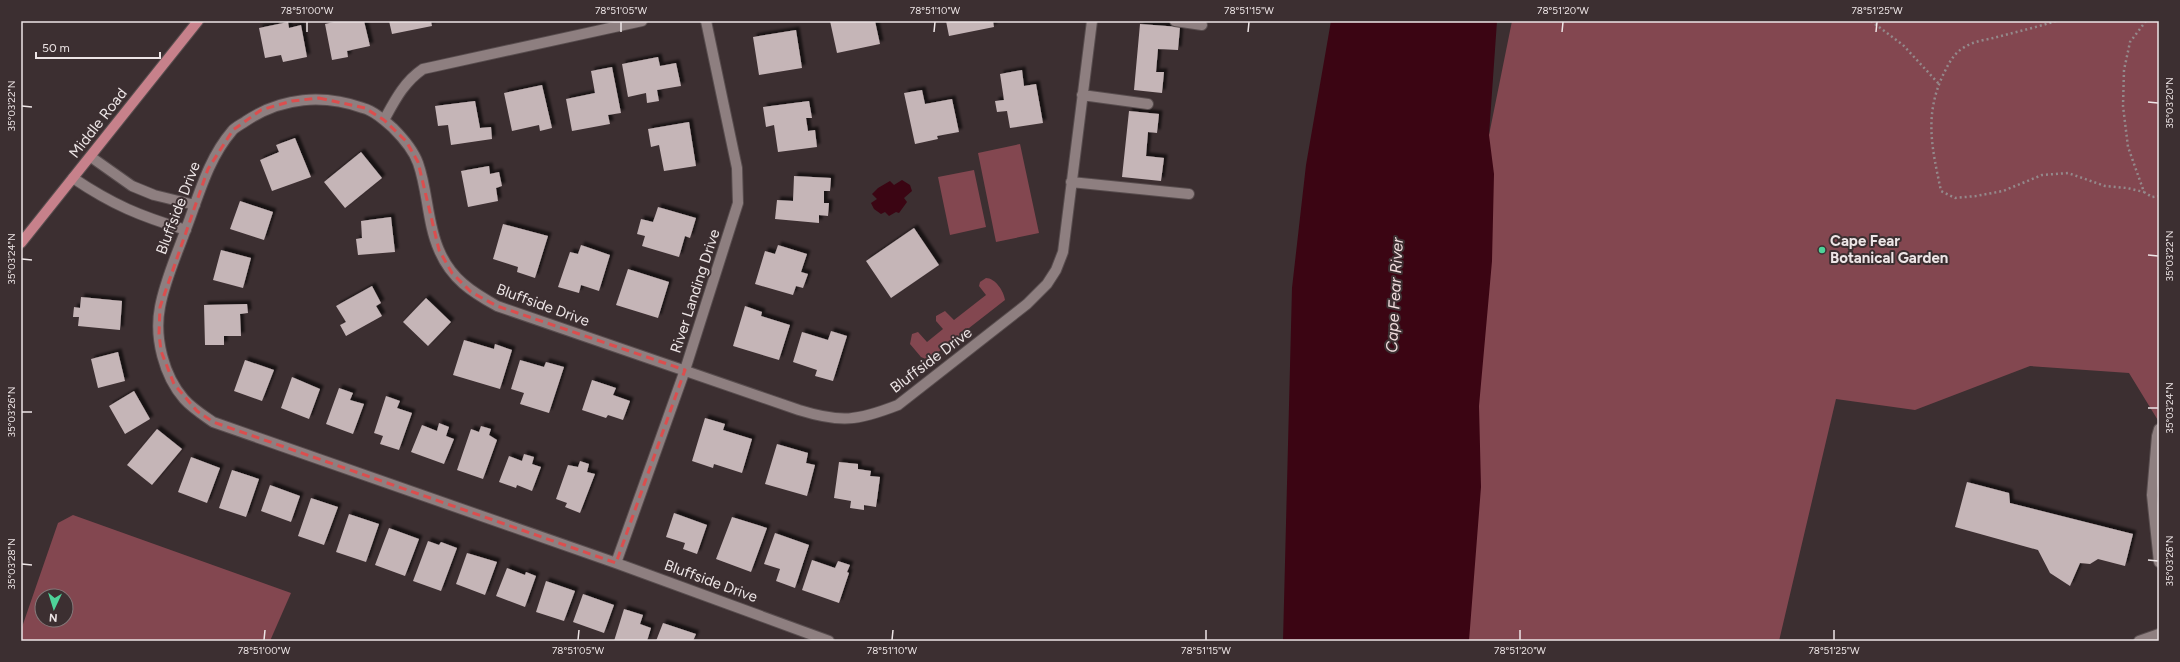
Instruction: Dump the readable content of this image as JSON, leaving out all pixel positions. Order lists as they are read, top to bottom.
{
  "streets": {
    "main road": ["Middle Road"],
    "street": ["Bluffside Drive", "River Landing Drive"]
  },
  "crossings": [
    ["Bluffside Drive", "River Landing Drive"]
  ],
  "water": ["Cape Fear River"],
  "places": ["Cape Fear Botanical Garden"],
  "scale_bar": "50 m",
  "north": "bottom",
  "coordinates": [
    "78°51'00\"W",
    "78°51'05\"W",
    "78°51'10\"W",
    "78°51'15\"W",
    "78°51'20\"W",
    "78°51'25\"W",
    "35°03'20\"N",
    "35°03'22\"N",
    "35°03'24\"N",
    "35°03'26\"N",
    "35°03'28\"N"
  ]
}
